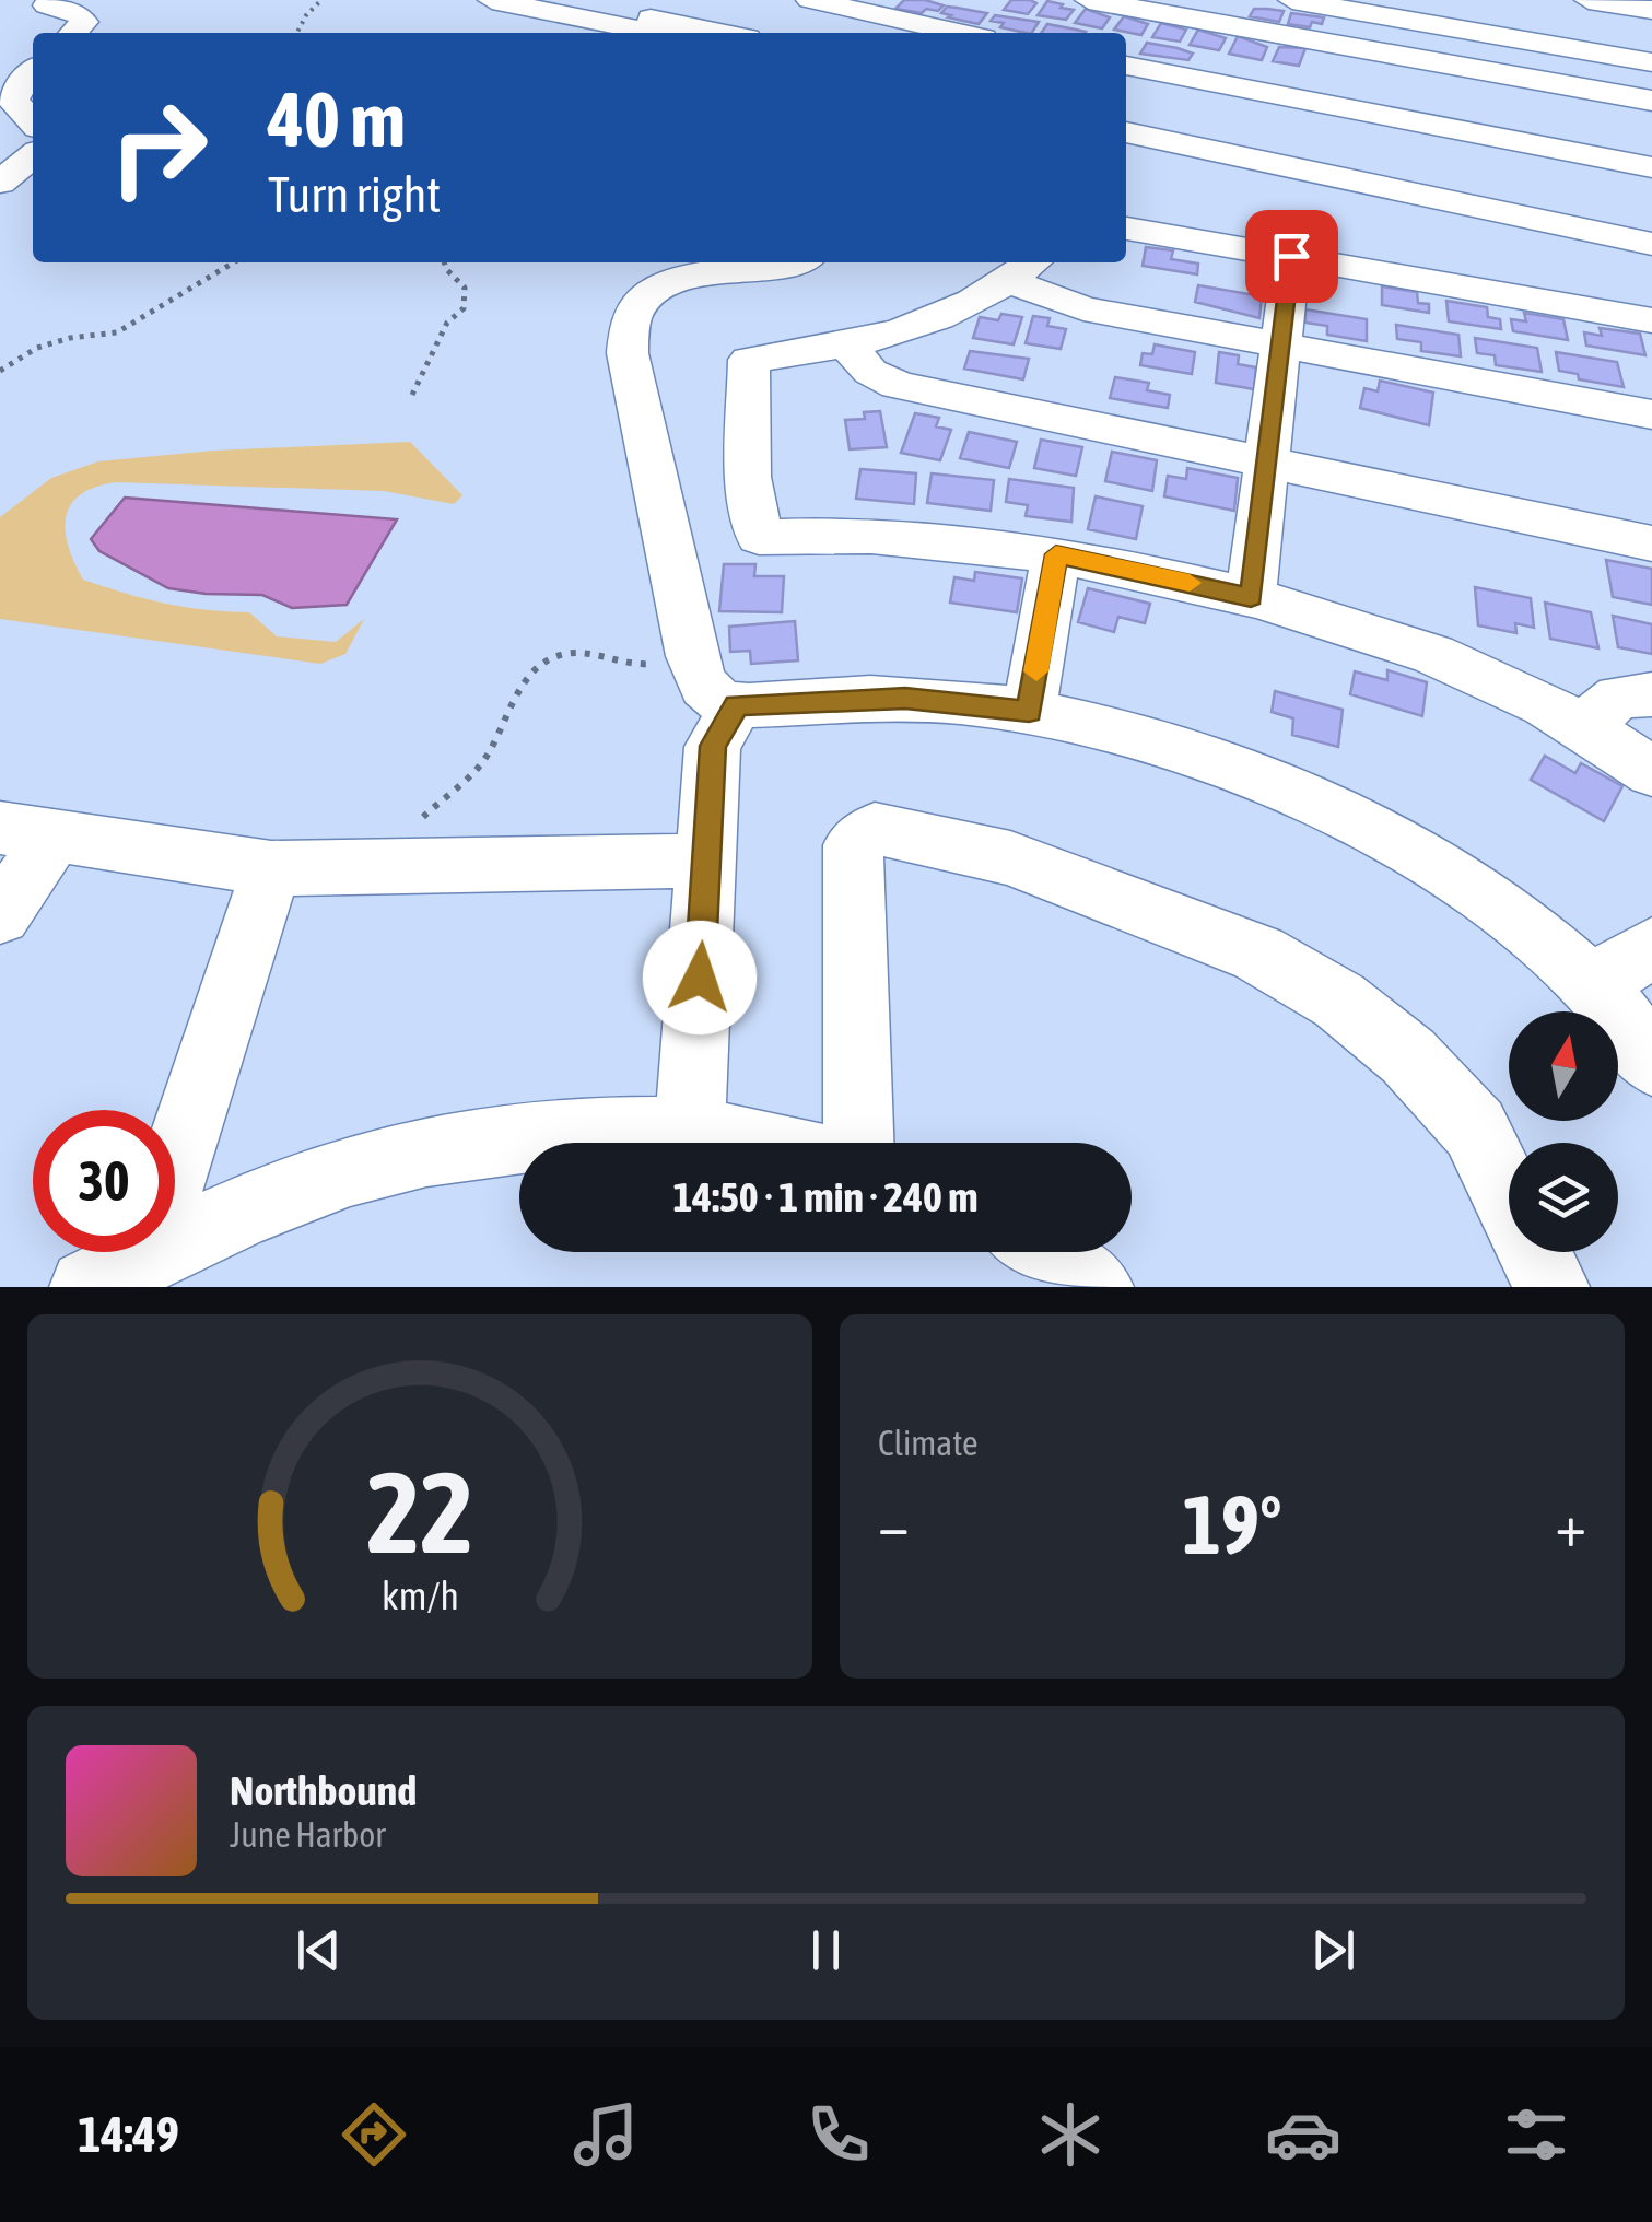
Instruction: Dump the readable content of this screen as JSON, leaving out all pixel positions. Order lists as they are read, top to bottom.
{
  "north": "top",
  "page": {
    "turn": ["40 m", "Turn right"],
    "limit": "30",
    "trip": "14:50 · 1 min · 240 m",
    "tile": "Climate",
    "heat": ["−", "19°", "+"],
    "song": ["Northbound", "June Harbor"],
    "tabs": "14:49",
    "gauge": ["22", "km/h"]
  }
}
